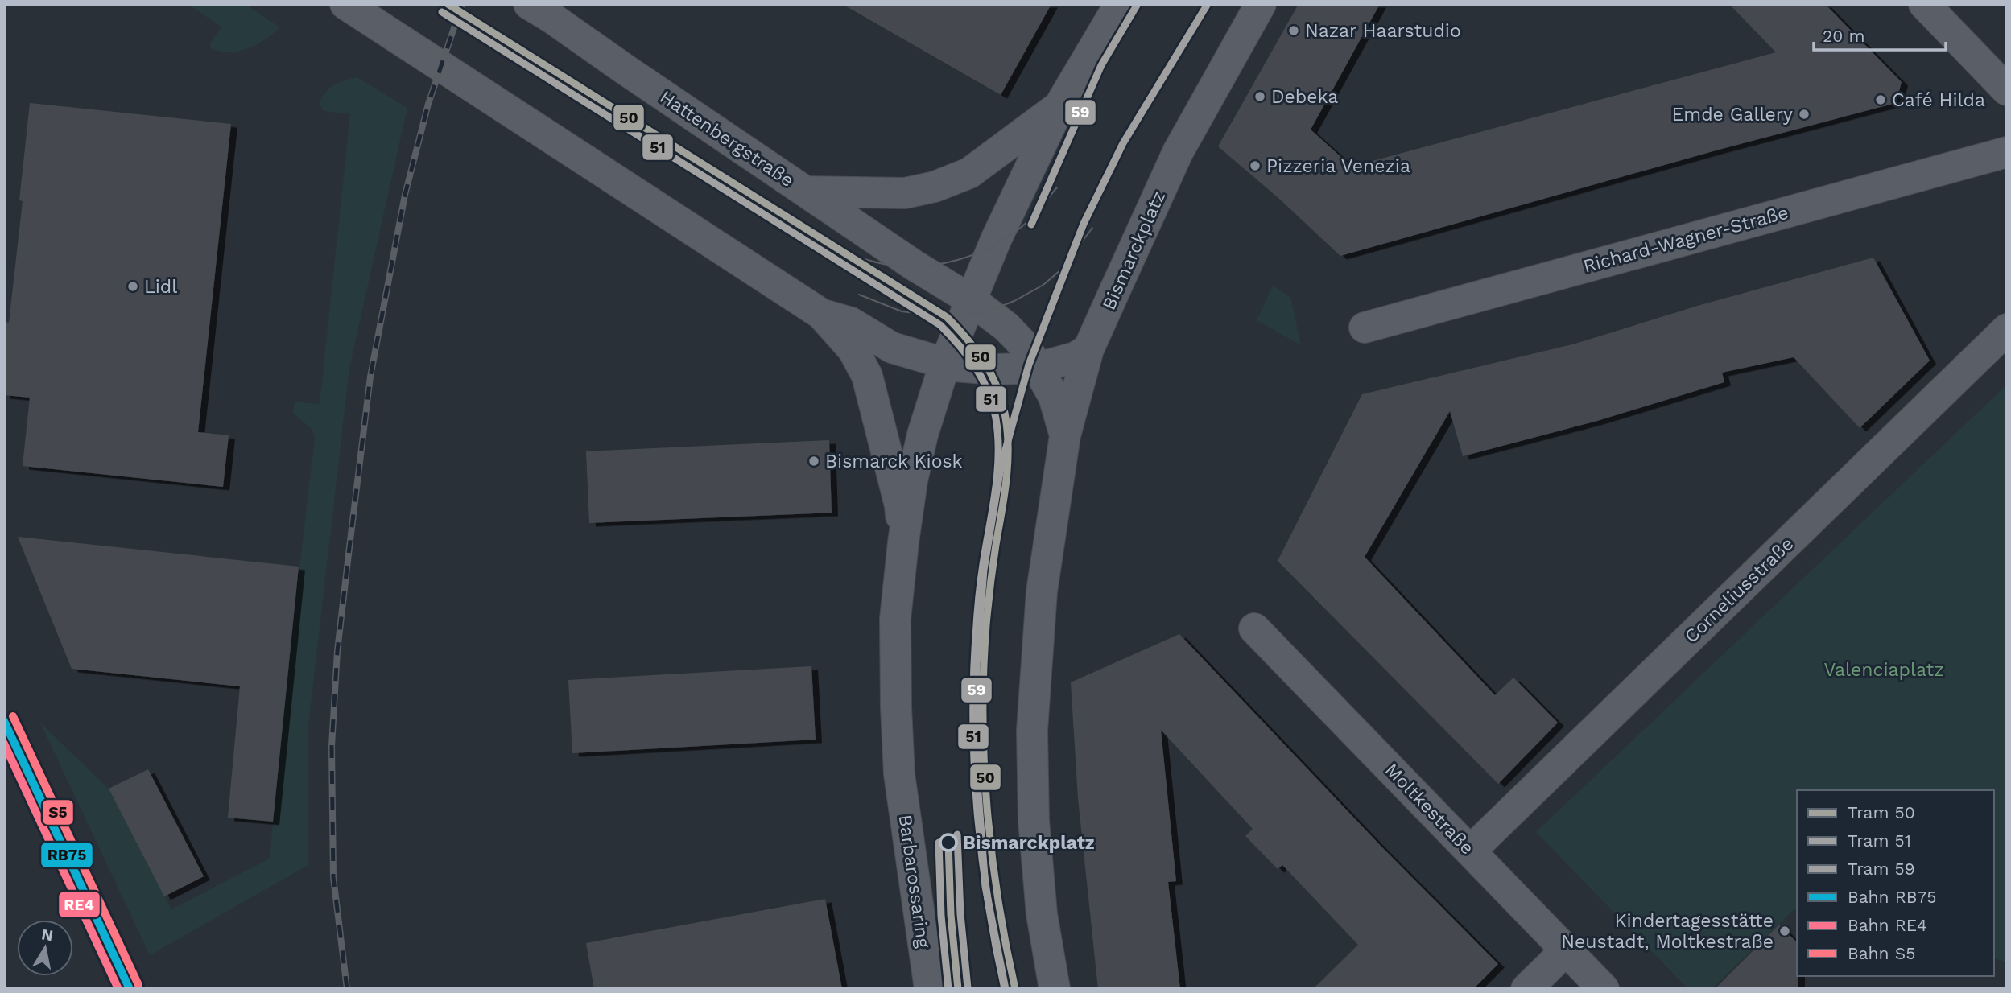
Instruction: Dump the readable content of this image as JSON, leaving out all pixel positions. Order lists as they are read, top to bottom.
{
  "streets": {
    "street": [
      "Hattenbergstraße",
      "Richard-Wagner-Straße",
      "Bismarckplatz",
      "Corneliusstraße",
      "Moltkestraße",
      "Barbarossaring"
    ]
  },
  "crossings": [
    ["Hattenbergstraße", "Bismarckplatz"],
    ["Corneliusstraße", "Moltkestraße"]
  ],
  "parks": ["Valenciaplatz"],
  "places": [
    "Nazar Haarstudio",
    "Debeka",
    "Café Hilda",
    "Emde Gallery",
    "Pizzeria Venezia",
    "Lidl",
    "Bismarck Kiosk",
    "Bismarckplatz",
    "Kindertagesstätte Neustadt, Moltkestraße"
  ],
  "lines": [
    "tram line 50",
    "tram line 59",
    "tram line 51",
    "rail line S5",
    "rail line RB75",
    "rail line RE4"
  ],
  "legend": [
    "Tram 50",
    "Tram 51",
    "Tram 59",
    "Bahn RB75",
    "Bahn RE4",
    "Bahn S5"
  ],
  "scale_bar": "20 m",
  "north": "top"
}
